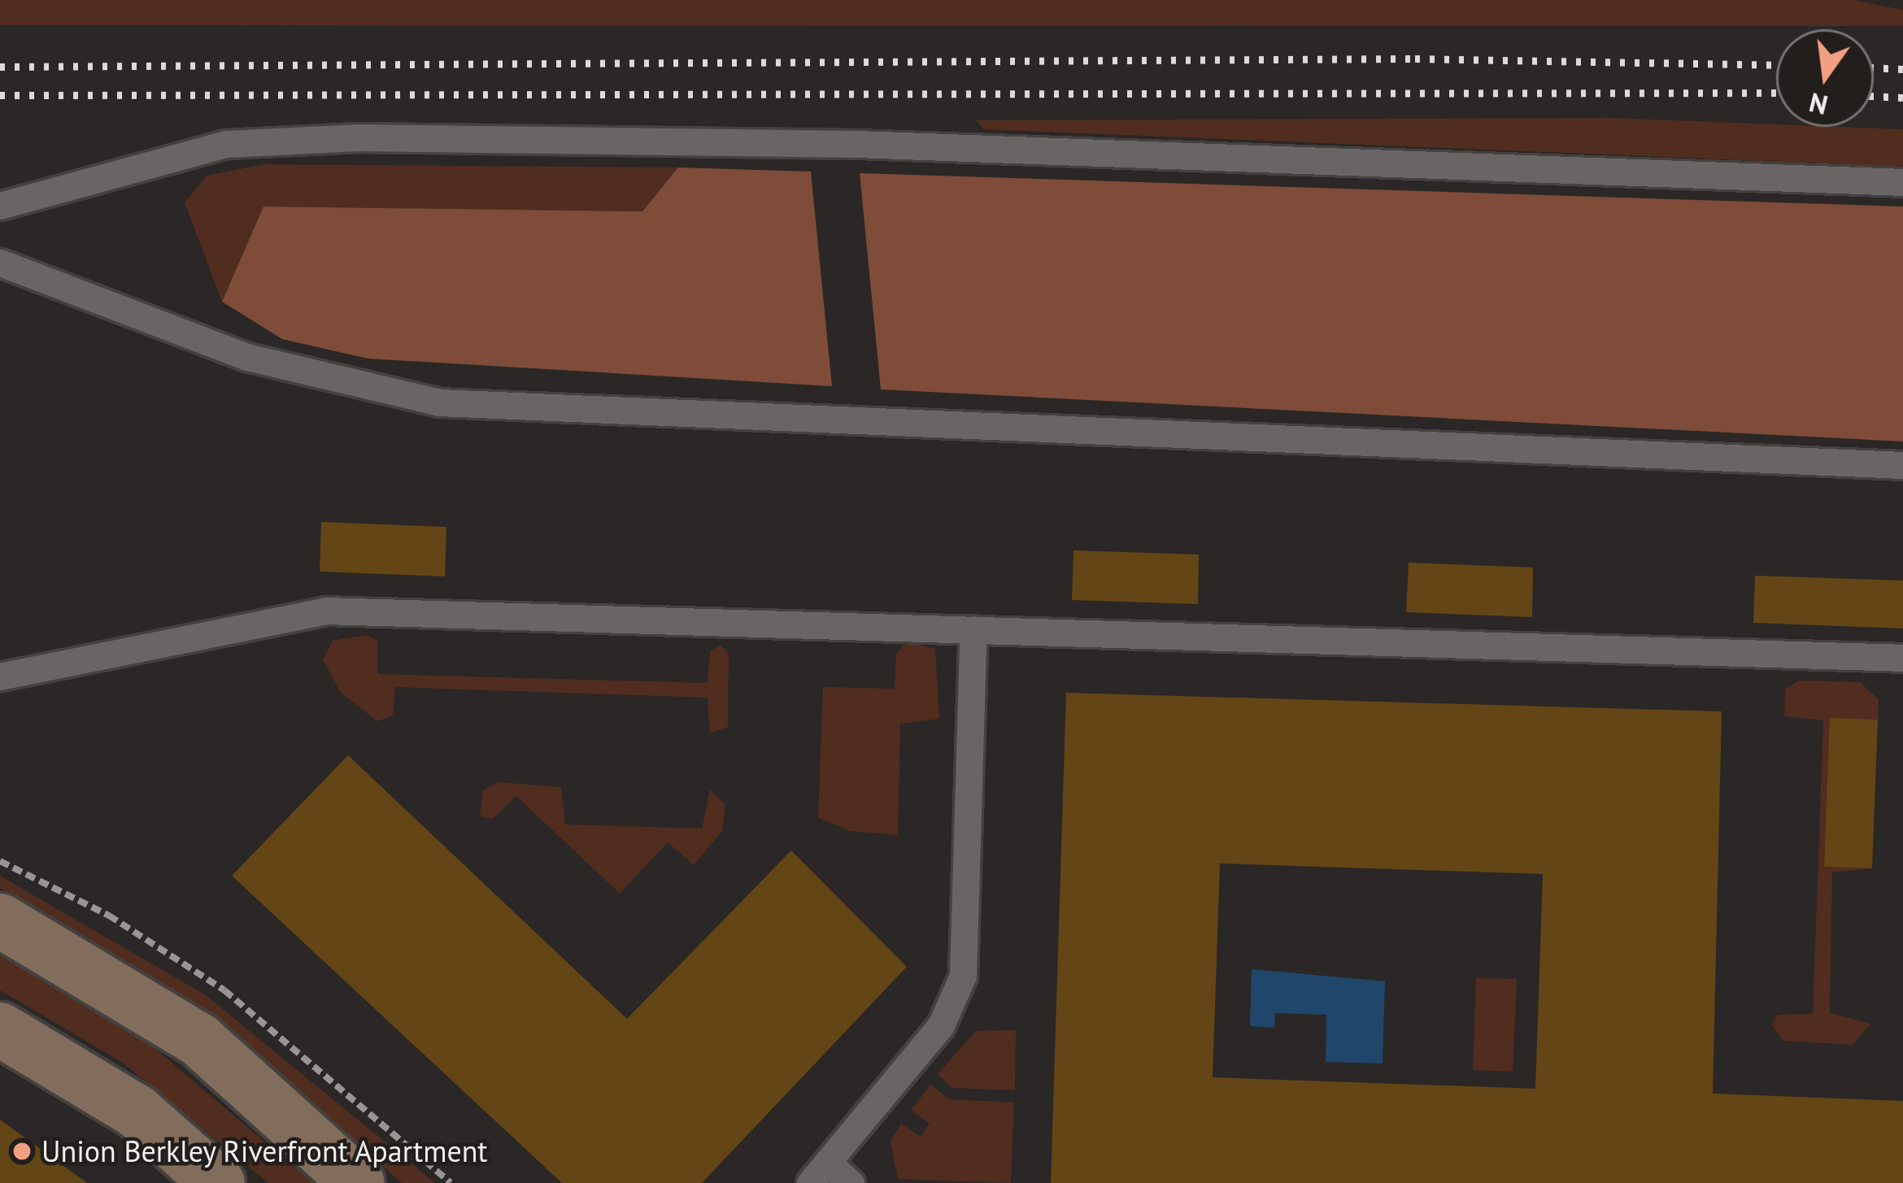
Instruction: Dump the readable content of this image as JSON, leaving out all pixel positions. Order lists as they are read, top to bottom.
{
  "places": ["Union Berkley Riverfront Apartment"],
  "north": "bottom"
}
